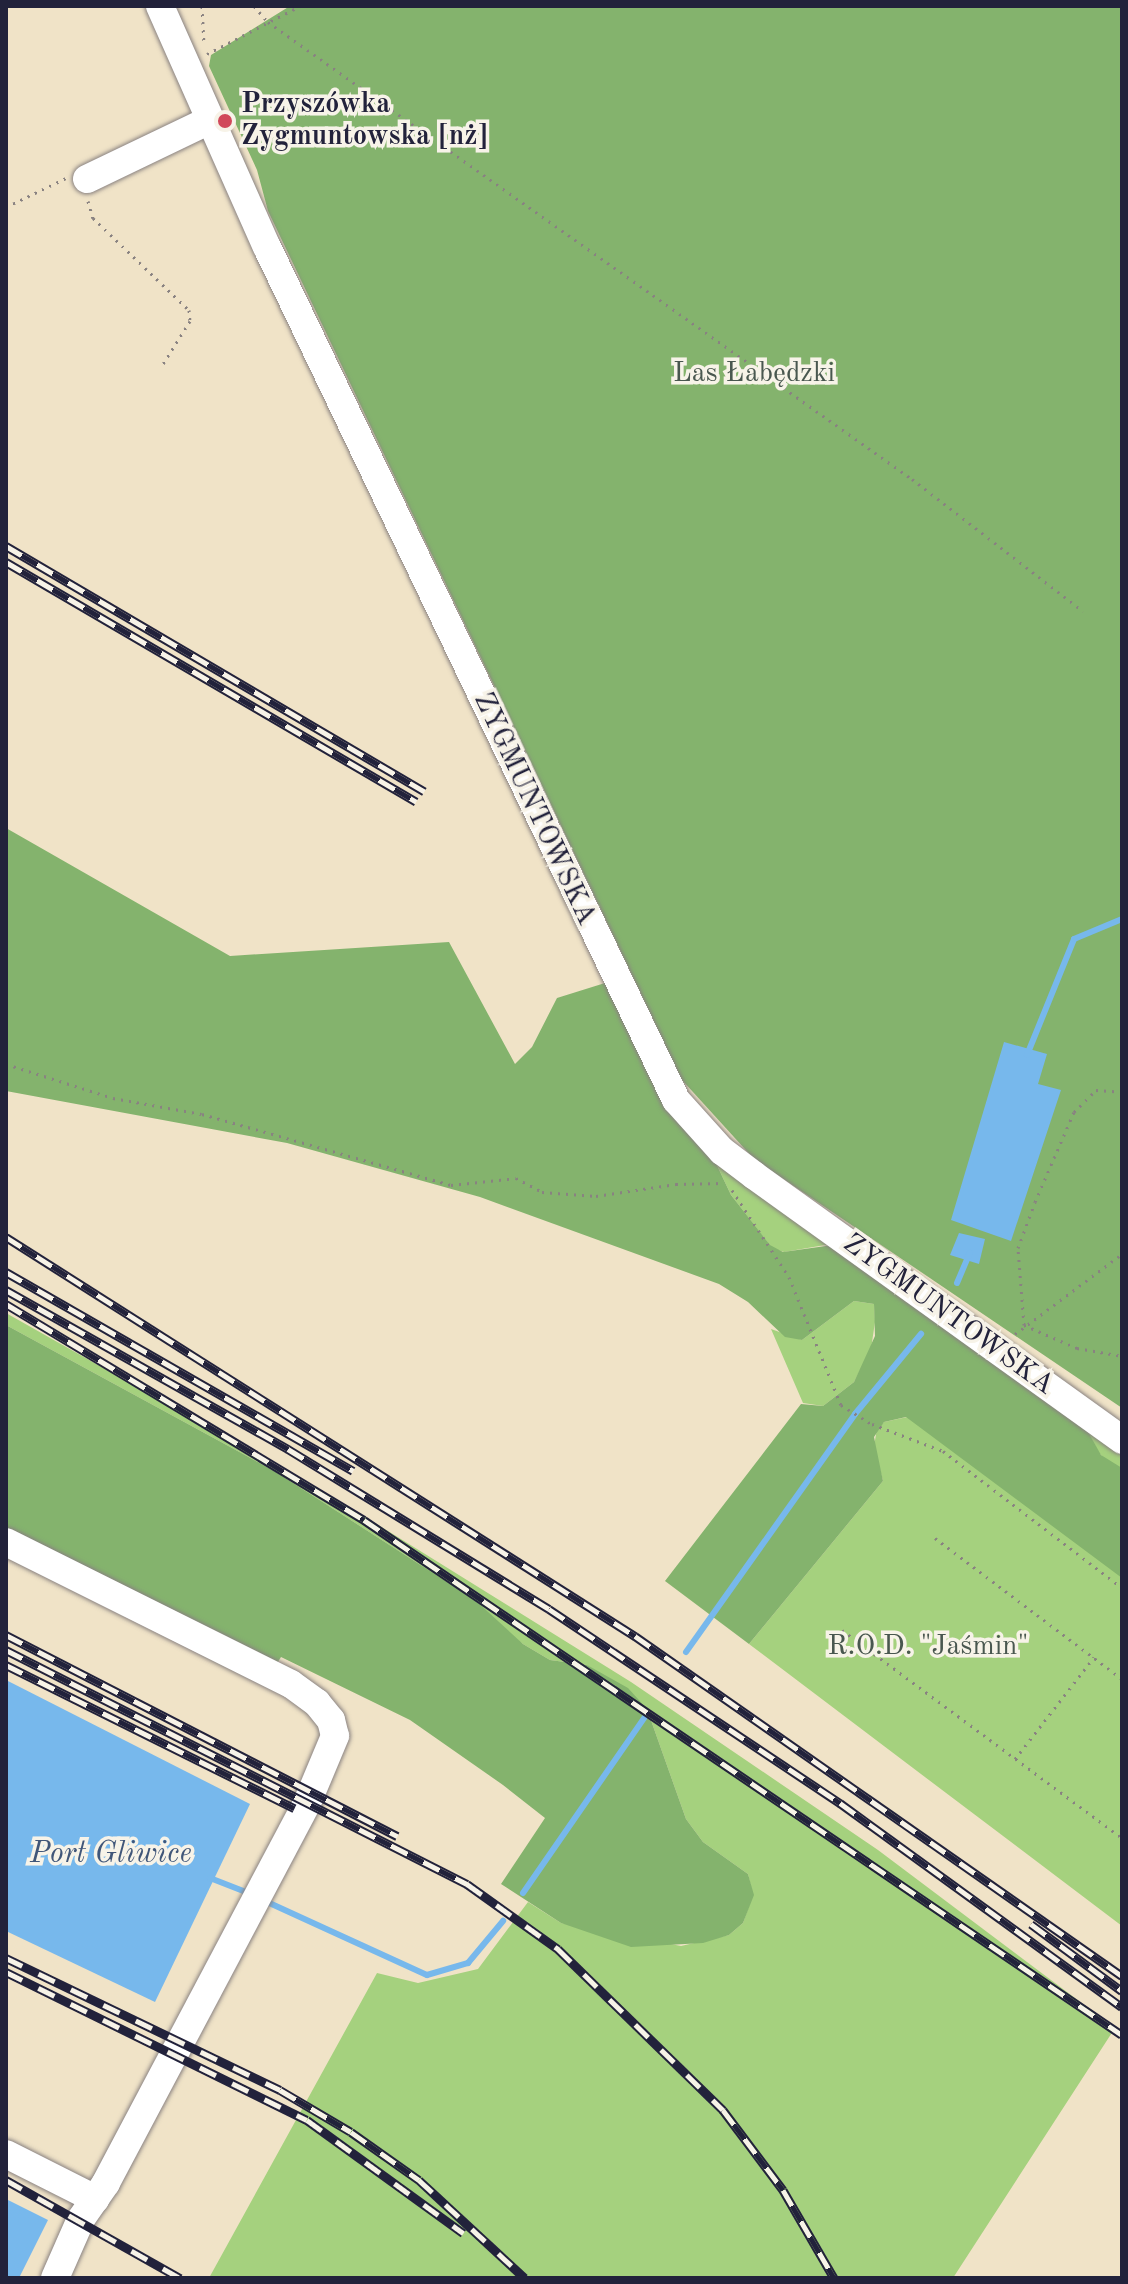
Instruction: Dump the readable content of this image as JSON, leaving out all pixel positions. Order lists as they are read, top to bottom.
{
  "streets": {
    "street": ["ZYGMUNTOWSKA"]
  },
  "water": ["Port Gliwice"],
  "parks": ["Las Łabędzki", "R.O.D. \"Jaśmin\""],
  "places": ["Przyszówka Zygmuntowska [nż]"]
}
